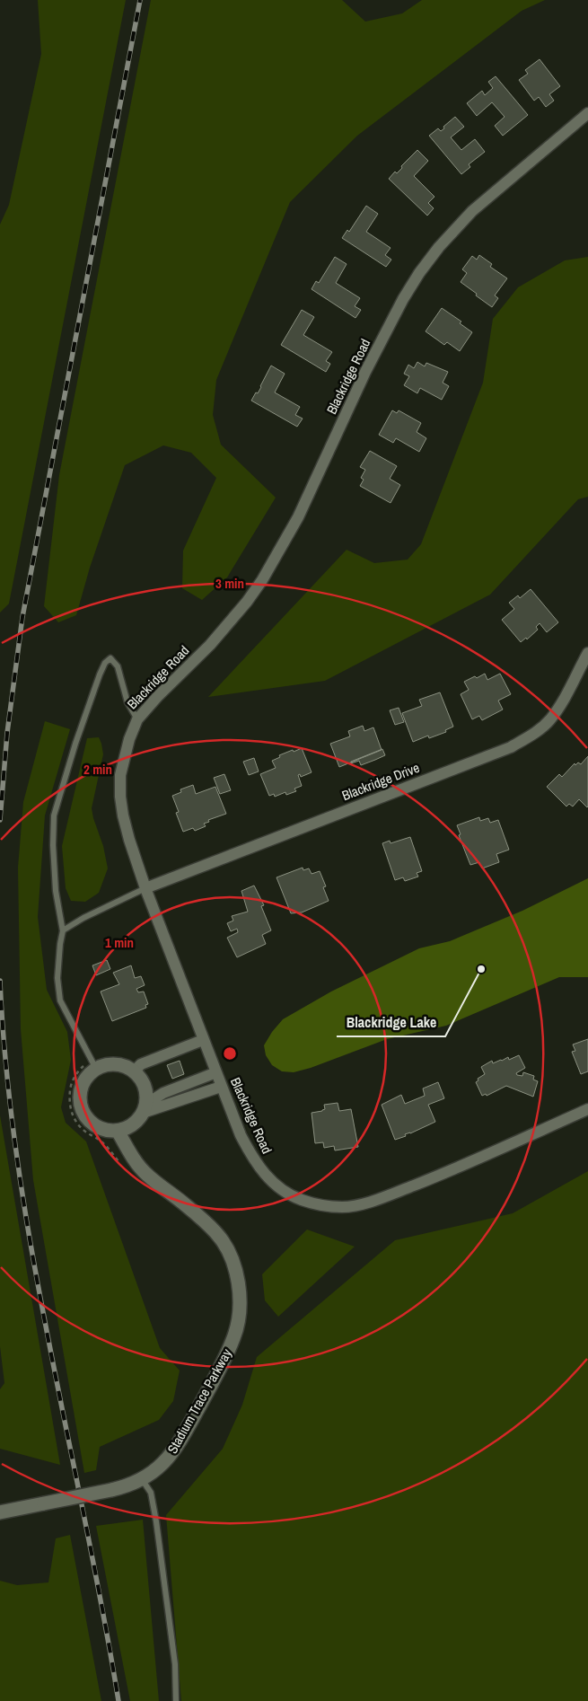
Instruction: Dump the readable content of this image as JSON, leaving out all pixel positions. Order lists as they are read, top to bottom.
{
  "streets": {
    "street": ["Blackridge Road", "Blackridge Drive", "Stadium Trace Parkway"]
  },
  "crossings": [
    ["Blackridge Road", "Blackridge Drive"]
  ],
  "places": ["Blackridge Lake"],
  "rings": ["3 min", "2 min", "1 min"]
}
